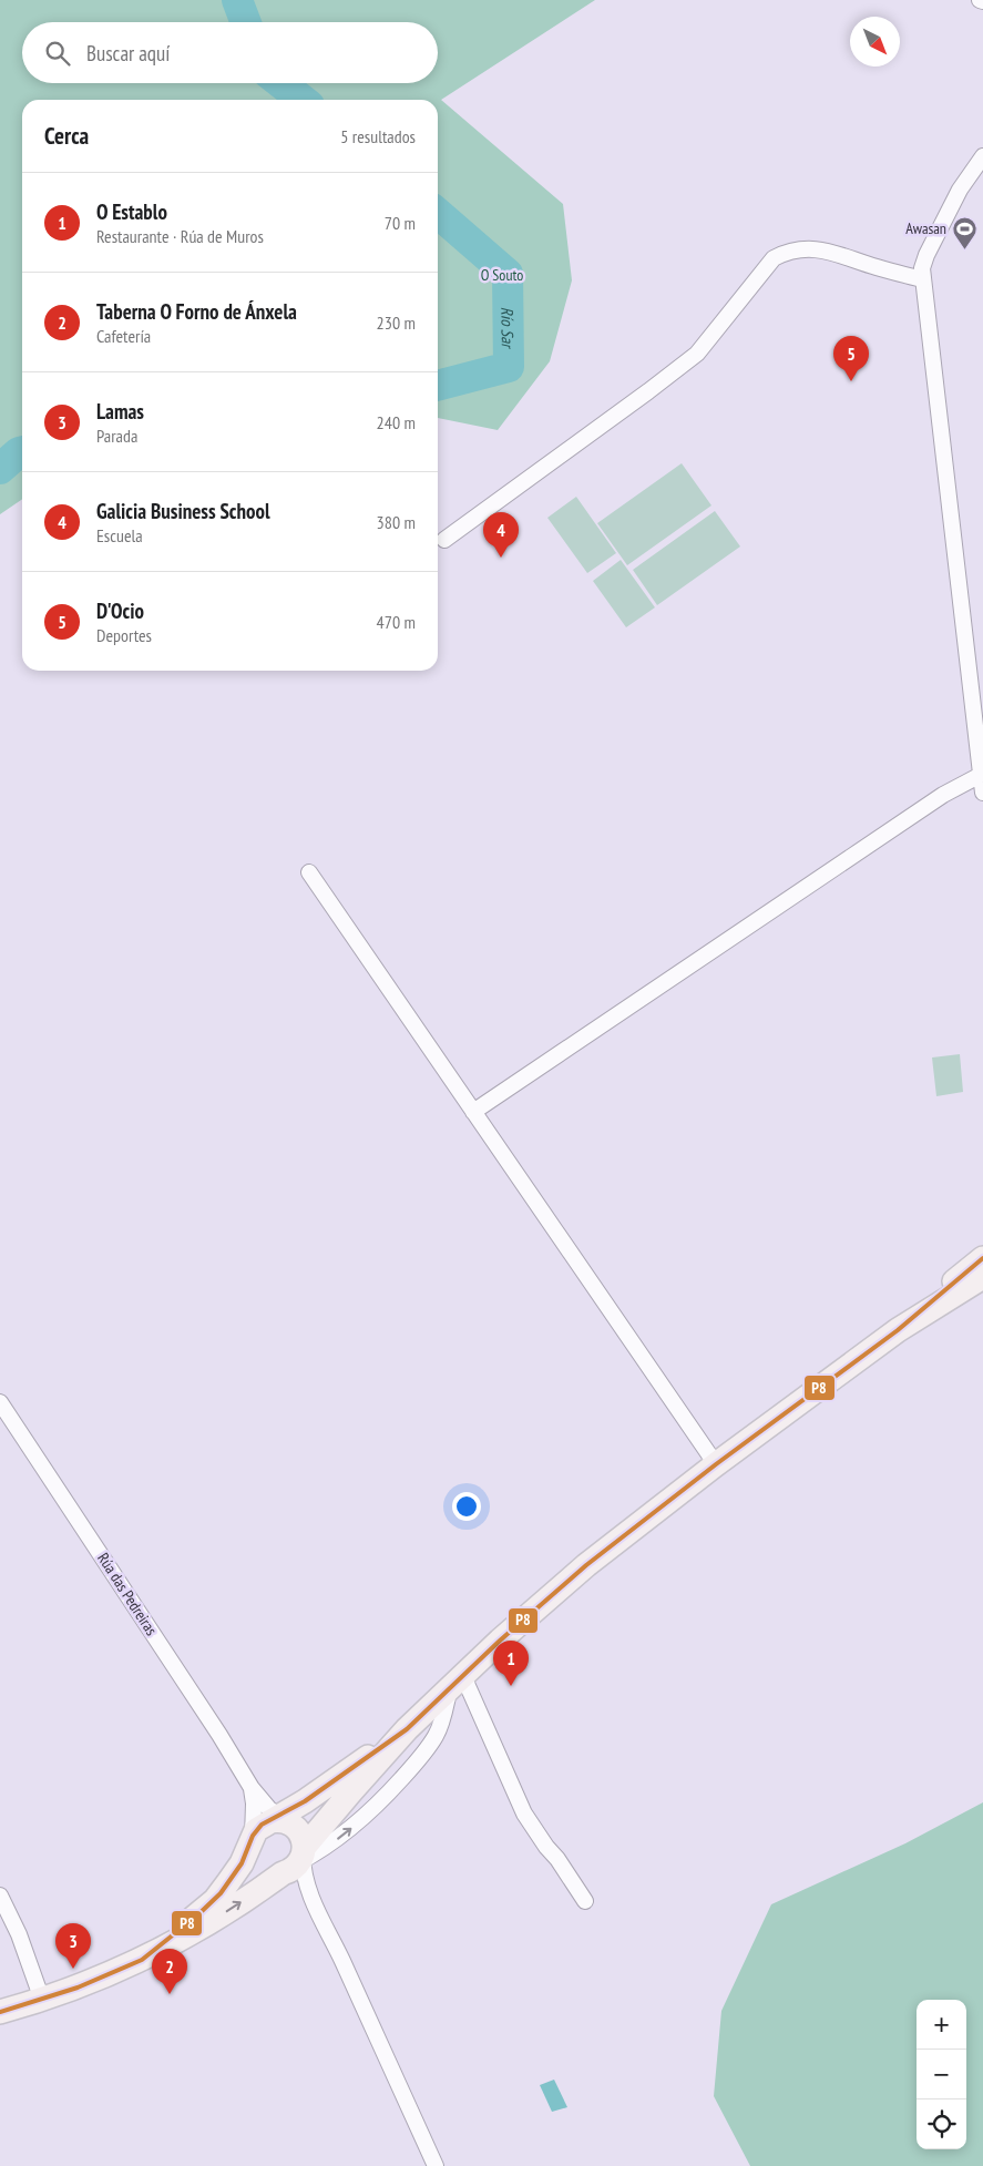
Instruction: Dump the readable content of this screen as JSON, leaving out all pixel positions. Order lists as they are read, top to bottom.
{
  "streets": {
    "street": ["Rúa das Pedreiras"]
  },
  "water": ["Río Sar"],
  "parks": ["O Souto"],
  "places": {
    "sports": ["Awasan"]
  },
  "lines": ["transit line P8"],
  "north": "bottom right",
  "page": {
    "search": "Buscar aquí",
    "heading": ["Cerca", "5 resultados"],
    "list": [
      {
        "mark": "1",
        "name": "O Establo",
        "note": "Restaurante · Rúa de Muros",
        "value": "70 m"
      },
      {
        "mark": "2",
        "name": "Taberna O Forno de Ánxela",
        "note": "Cafetería",
        "value": "230 m"
      },
      {
        "mark": "3",
        "name": "Lamas",
        "note": "Parada",
        "value": "240 m"
      },
      {
        "mark": "4",
        "name": "Galicia Business School",
        "note": "Escuela",
        "value": "380 m"
      },
      {
        "mark": "5",
        "name": "D'Ocio",
        "note": "Deportes",
        "value": "470 m"
      }
    ],
    "pins": [
      "5",
      "4",
      "1",
      "3",
      "2"
    ],
    "map_buttons": ["+", "−"]
  }
}
